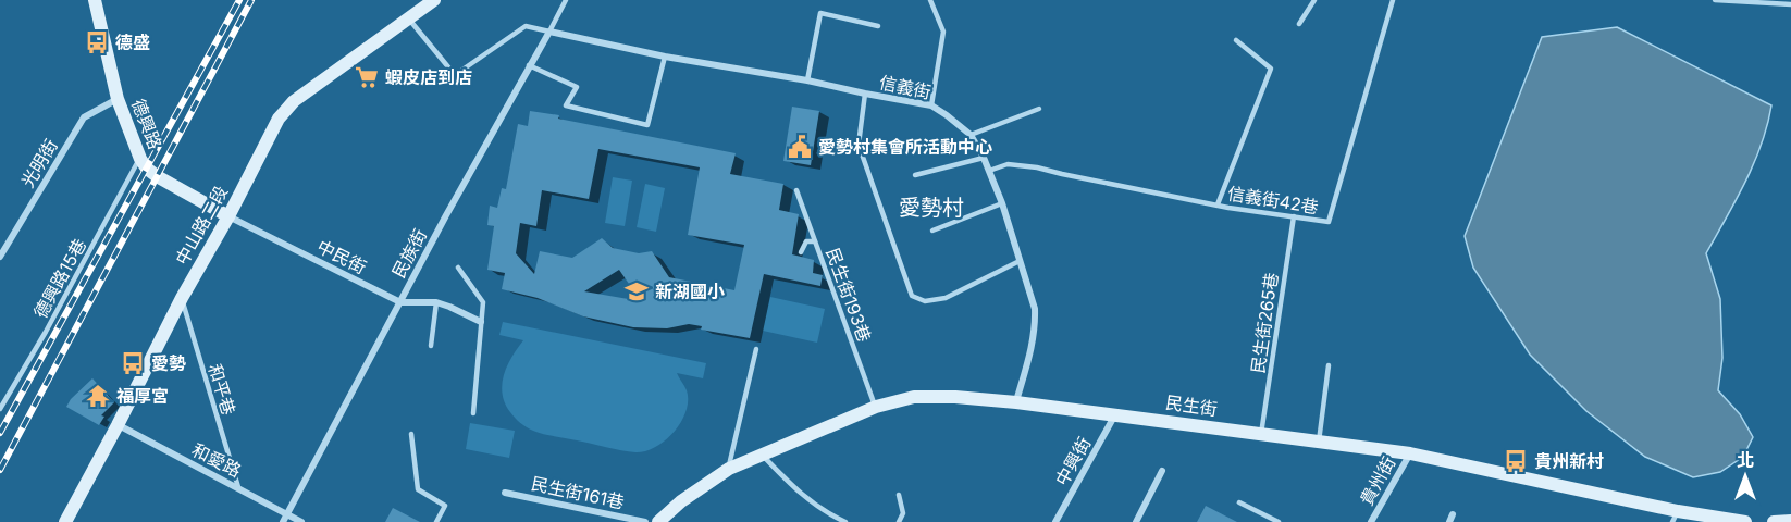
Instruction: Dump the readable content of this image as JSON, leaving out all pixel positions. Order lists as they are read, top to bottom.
{
  "streets": {
    "street": [
      "信義街",
      "德興路",
      "光明街",
      "中山路二段",
      "民族街",
      "中民街",
      "民生街",
      "和愛路",
      "中興街",
      "貴州街",
      "民生街161巷"
    ],
    "lane": [
      "信義街42巷",
      "德興路15巷",
      "民生街193巷",
      "民生街265巷",
      "和平巷"
    ]
  },
  "crossings": [
    ["信義街", "信義街42巷"],
    ["信義街", "民族街"],
    ["信義街", "民生街"],
    ["德興路", "光明街"],
    ["德興路", "中山路二段"],
    ["德興路", "中民街"],
    ["德興路", "德興路15巷"],
    ["信義街42巷", "民生街265巷"],
    ["中山路二段", "中民街"],
    ["中山路二段", "和平巷"],
    ["中山路二段", "和愛路"],
    ["民族街", "中民街"],
    ["民族街", "和愛路"],
    ["民生街193巷", "民生街"],
    ["民生街265巷", "民生街"],
    ["和平巷", "和愛路"],
    ["民生街", "中興街"],
    ["民生街", "貴州街"]
  ],
  "districts": ["愛勢村"],
  "places": {
    "bus stop": ["德盛", "愛勢", "貴州新村"],
    "supermarket": ["蝦皮店到店"],
    "public building": ["愛勢村集會所活動中心"],
    "school or university": ["新湖國小"],
    "temple": ["福厚宮"]
  },
  "north": "top"
}
